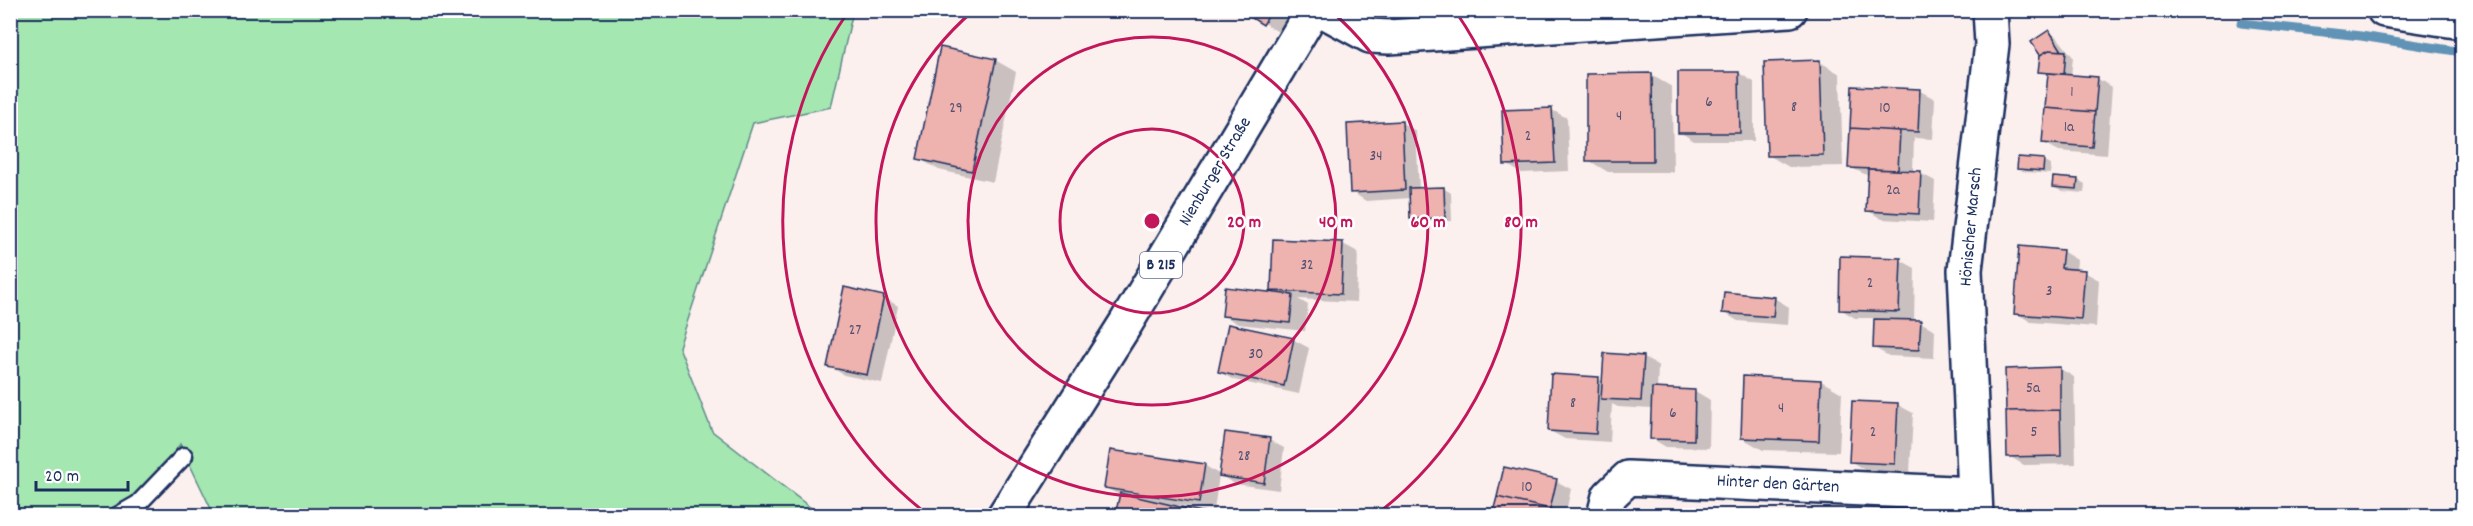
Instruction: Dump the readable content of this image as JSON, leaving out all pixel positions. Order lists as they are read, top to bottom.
{
  "streets": {
    "street": [
      "Nienburger Straße",
      "Hönischer Marsch",
      "B 215",
      "Hinter den Gärten"
    ]
  },
  "crossings": [
    ["Hönischer Marsch", "Hinter den Gärten"]
  ],
  "house_numbers": [
    "1",
    "6",
    "8",
    "29",
    "10",
    "4",
    "1a",
    "2",
    "34",
    "2a",
    "32",
    "2",
    "3",
    "27",
    "30",
    "5a",
    "8",
    "4",
    "6",
    "2",
    "5",
    "28",
    "10"
  ],
  "scale_bar": "20 m",
  "rings": [
    "20 m",
    "40 m",
    "60 m",
    "80 m"
  ]
}
